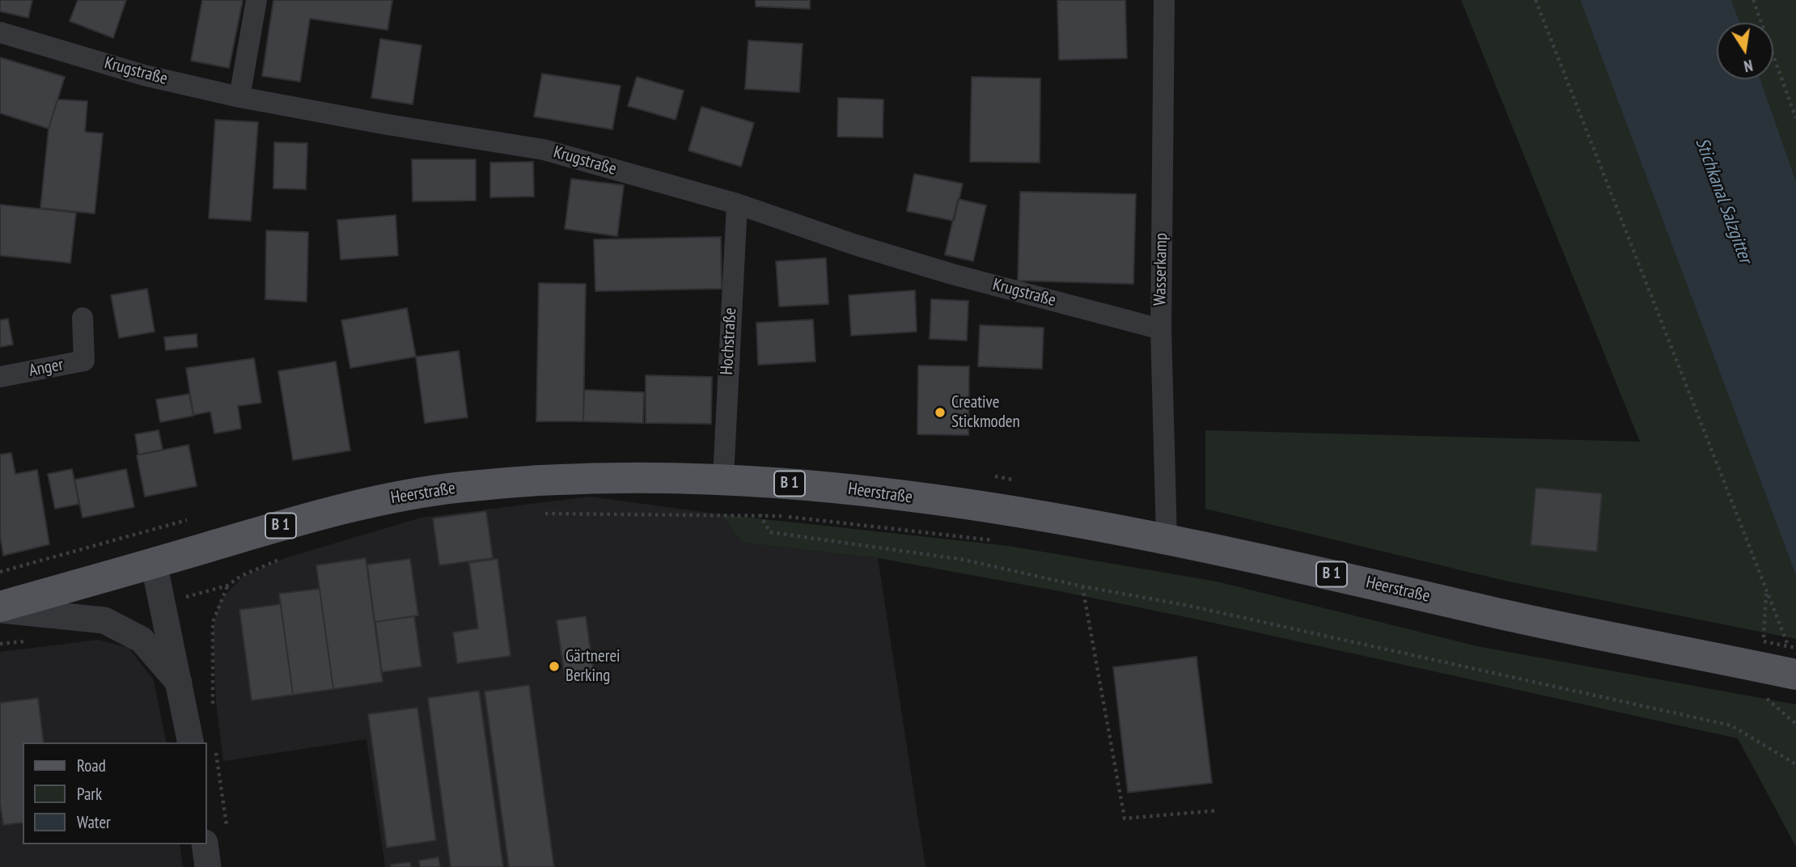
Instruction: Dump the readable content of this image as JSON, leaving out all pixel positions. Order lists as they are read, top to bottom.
{
  "streets": {
    "main road": ["B 1", "Heerstraße"],
    "street": [
      "Krugstraße",
      "Wasserkamp",
      "Hochstraße",
      "Anger"
    ]
  },
  "crossings": [
    ["Krugstraße", "Wasserkamp"],
    ["Krugstraße", "Hochstraße"],
    ["Wasserkamp", "Heerstraße"],
    ["Hochstraße", "Heerstraße"],
    ["B 1", "Heerstraße"]
  ],
  "water": ["Stichkanal Salzgitter"],
  "places": ["Creative Stickmoden", "Gärtnerei Berking"],
  "legend": ["Road", "Park", "Water"],
  "north": "bottom"
}
